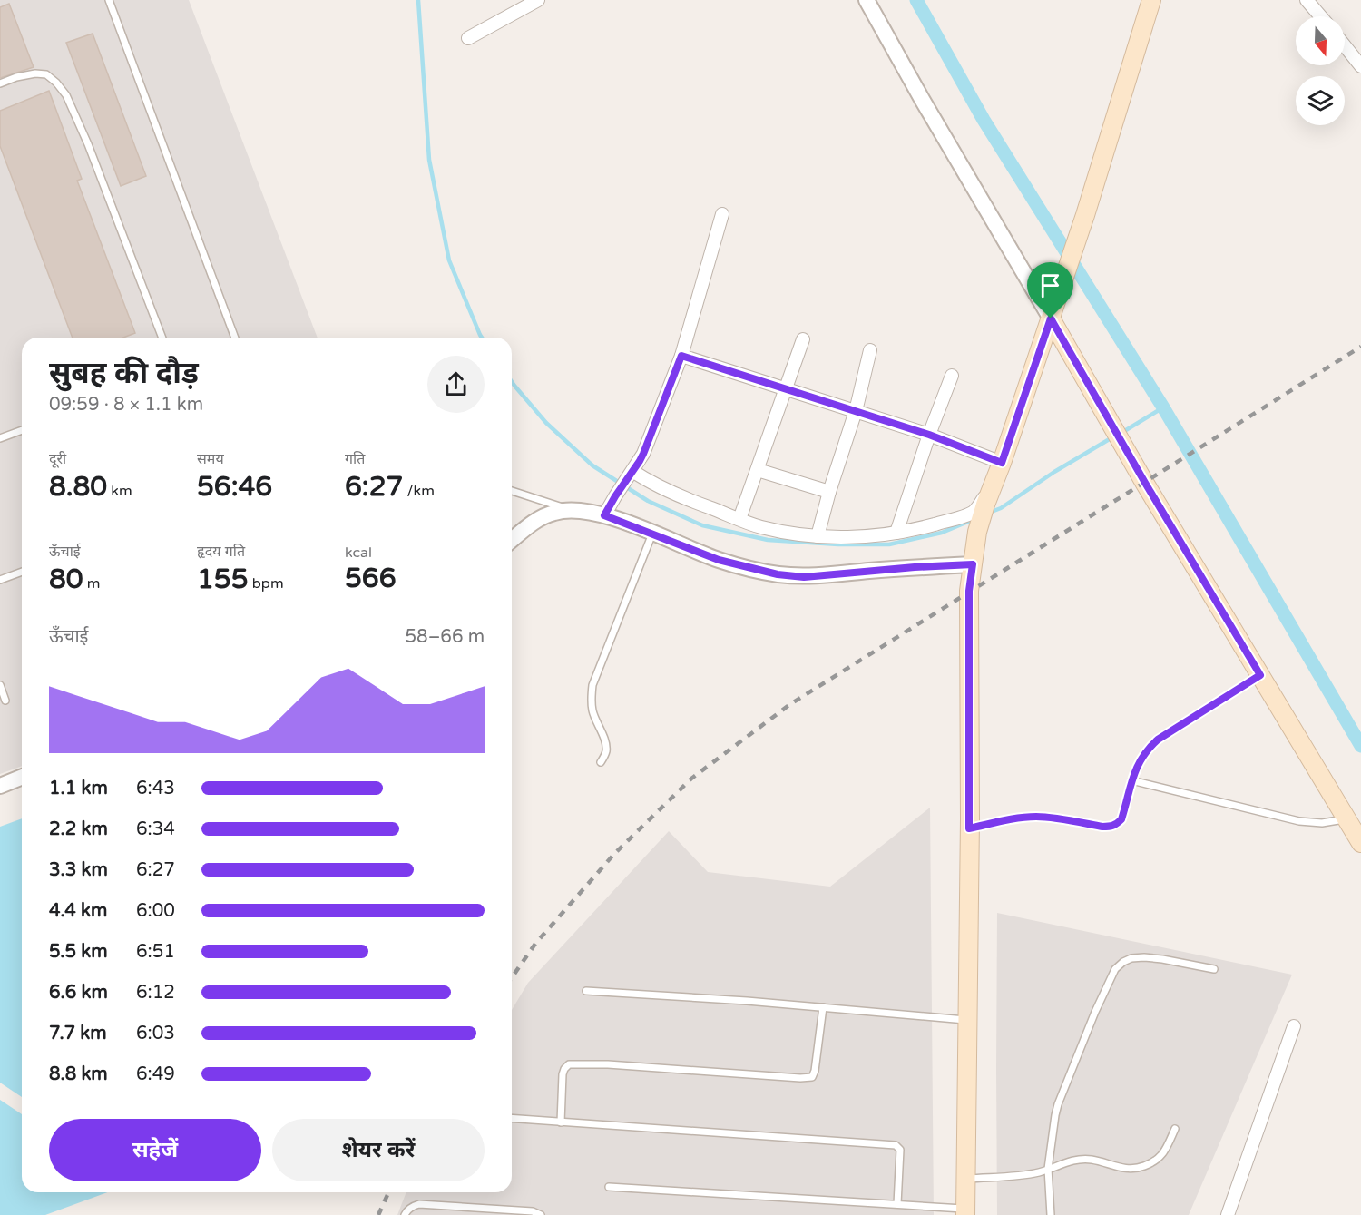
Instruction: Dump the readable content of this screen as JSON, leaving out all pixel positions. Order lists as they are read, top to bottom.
{
  "north": "bottom",
  "page": {
    "heading": ["सुबह की दौड़", "09:59 · 8 × 1.1 km"],
    "stats": [
      ["दूरी", "8.80 km"],
      ["समय", "56:46"],
      ["गति", "6:27 /km"],
      ["ऊँचाई", "80 m"],
      ["हृदय गति", "155 bpm"],
      ["kcal", "566"]
    ],
    "chart": ["ऊँचाई", "58–66 m"],
    "list": [
      {
        "name": "1.1 km",
        "note": "6:43"
      },
      {
        "name": "2.2 km",
        "note": "6:34"
      },
      {
        "name": "3.3 km",
        "note": "6:27"
      },
      {
        "name": "4.4 km",
        "note": "6:00"
      },
      {
        "name": "5.5 km",
        "note": "6:51"
      },
      {
        "name": "6.6 km",
        "note": "6:12"
      },
      {
        "name": "7.7 km",
        "note": "6:03"
      },
      {
        "name": "8.8 km",
        "note": "6:49"
      }
    ],
    "buttons": ["सहेजें", "शेयर करें"]
  }
}
